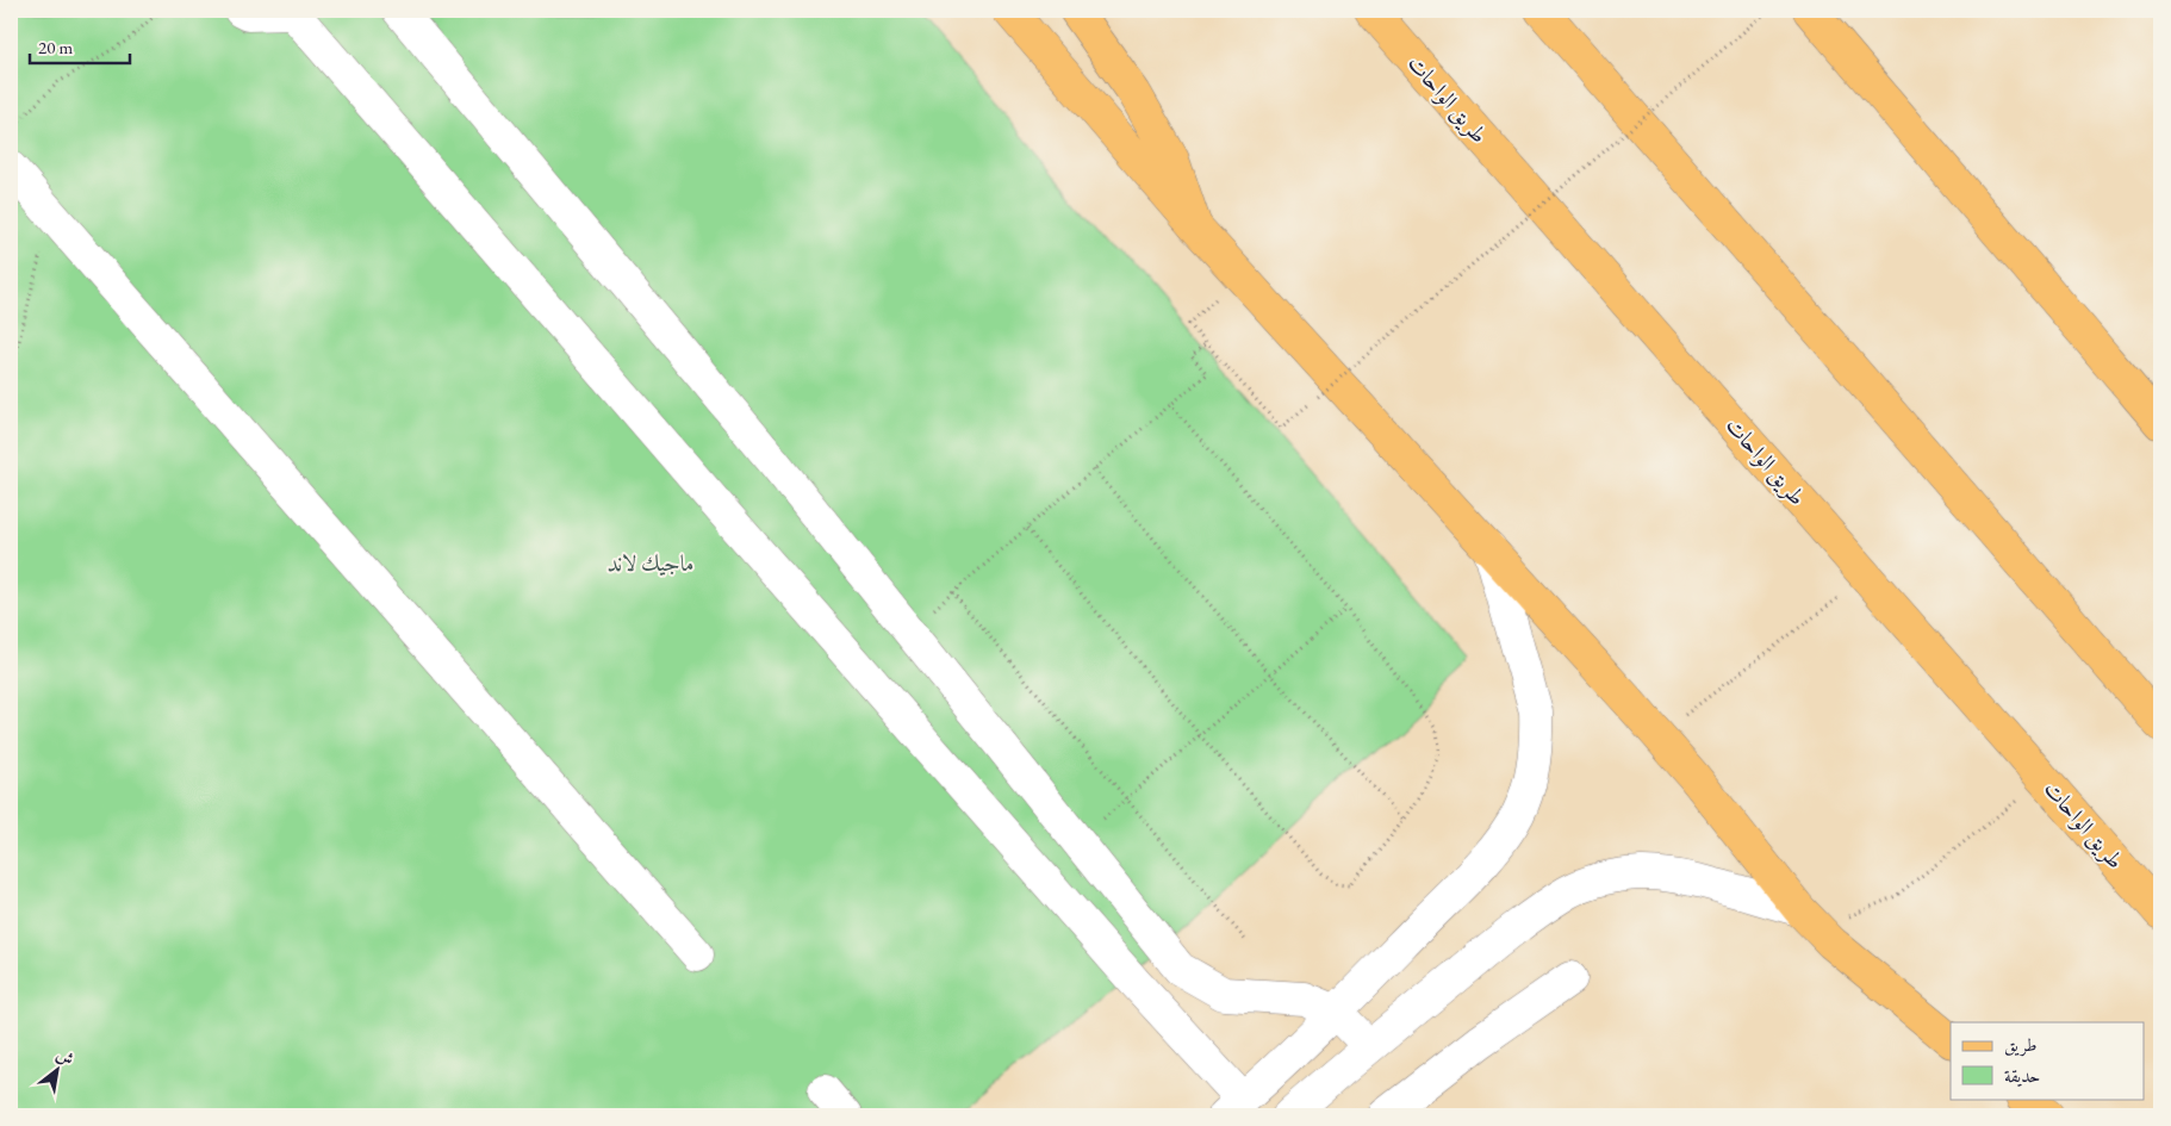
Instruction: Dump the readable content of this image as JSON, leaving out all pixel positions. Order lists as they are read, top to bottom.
{
  "streets": {
    "main road": ["طريق الواحات"]
  },
  "parks": ["ماجيك لاند"],
  "legend": ["طريق", "حديقة"],
  "scale_bar": "20 m",
  "north": "top right"
}
